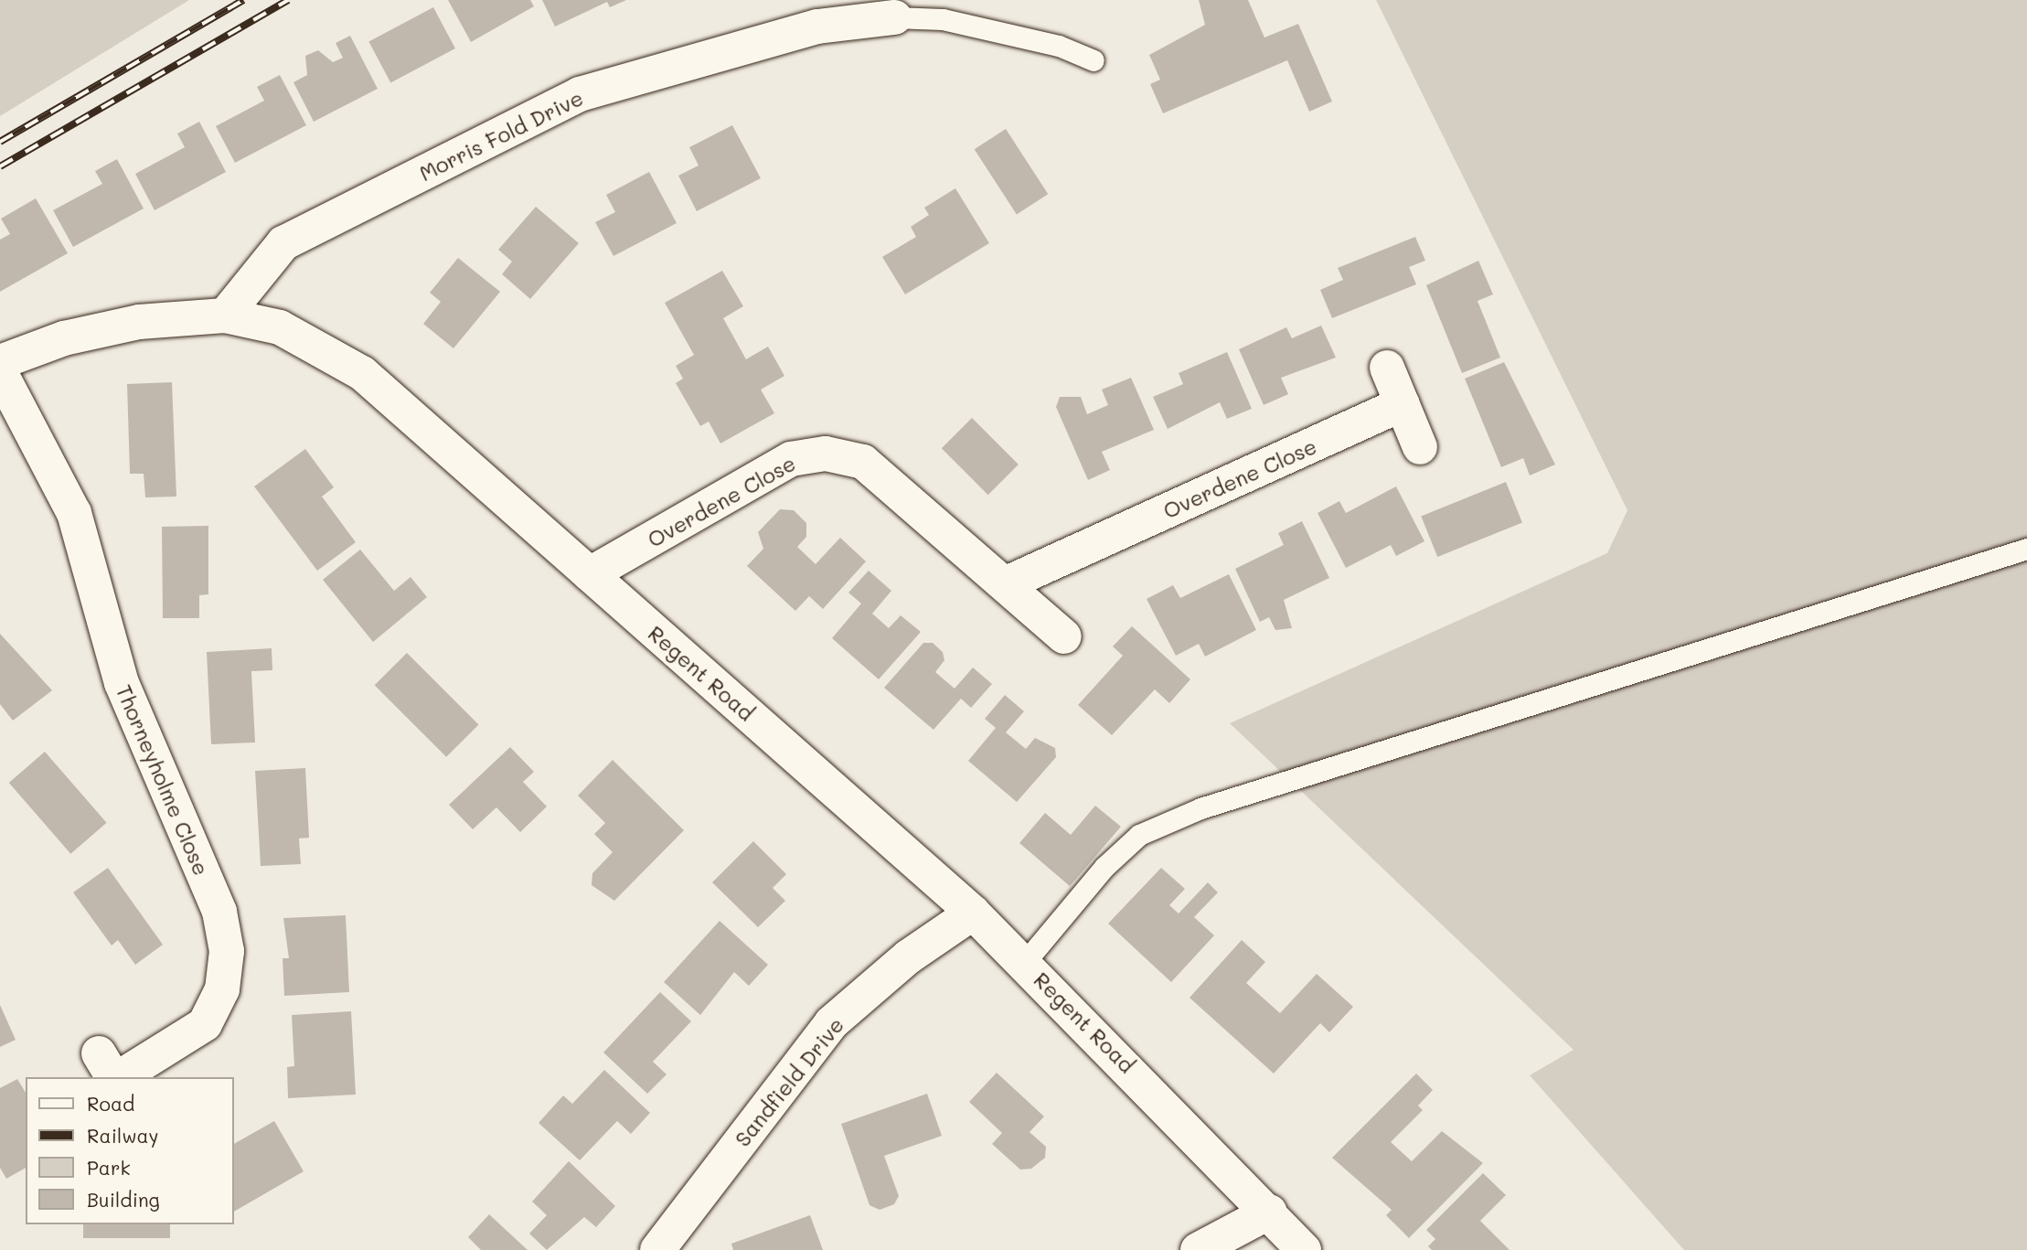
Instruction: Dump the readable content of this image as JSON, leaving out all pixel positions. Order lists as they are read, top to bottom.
{
  "streets": {
    "street": [
      "Morris Fold Drive",
      "Overdene Close",
      "Regent Road",
      "Thorneyholme Close",
      "Sandfield Drive"
    ]
  },
  "crossings": [
    ["Morris Fold Drive", "Regent Road"],
    ["Overdene Close", "Regent Road"],
    ["Regent Road", "Sandfield Drive"]
  ],
  "legend": [
    "Road",
    "Railway",
    "Park",
    "Building"
  ]
}
